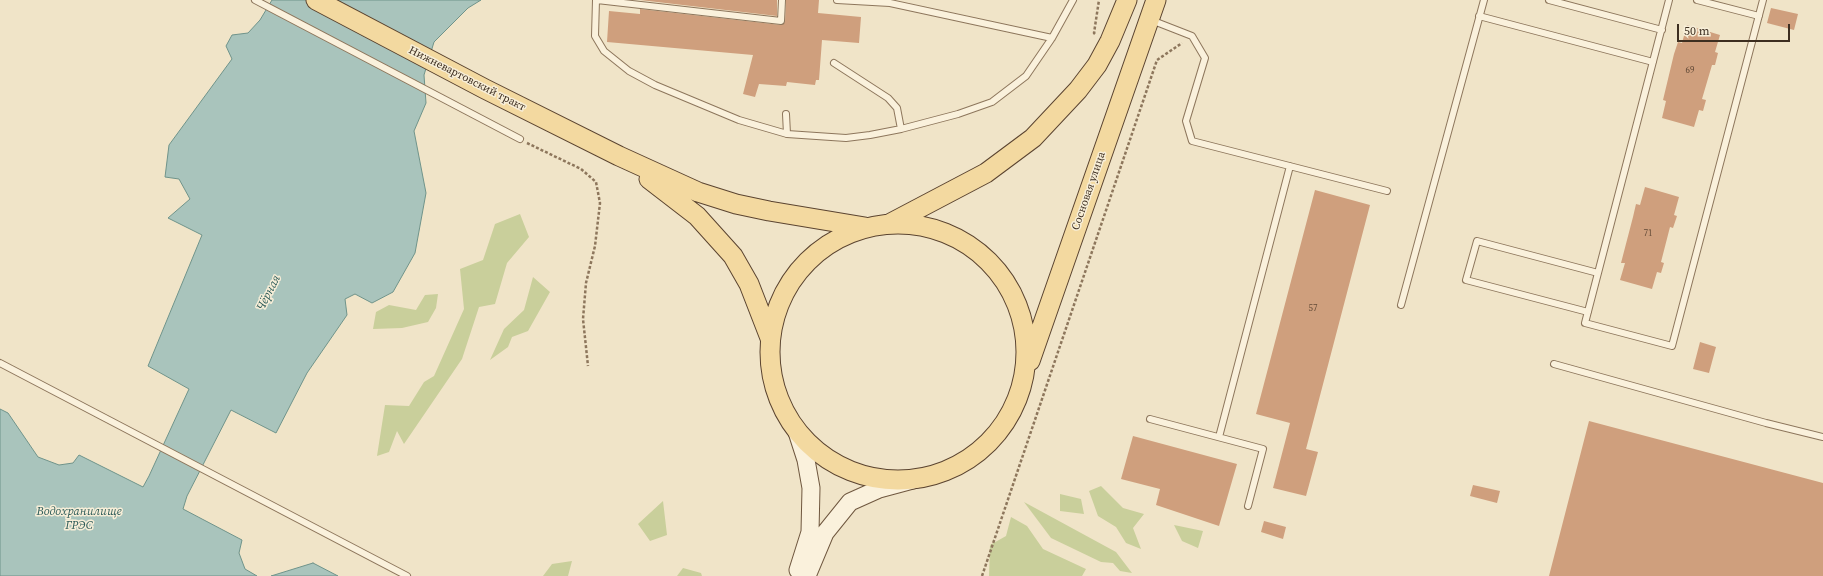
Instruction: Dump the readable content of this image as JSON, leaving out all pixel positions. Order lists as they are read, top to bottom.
{
  "streets": {
    "main road": ["Нижневартовский тракт", "Сосновая улица"]
  },
  "water": ["Чёрная", "Водохранилище ГРЭС"],
  "house_numbers": ["69", "71", "57"],
  "scale_bar": "50 m"
}
